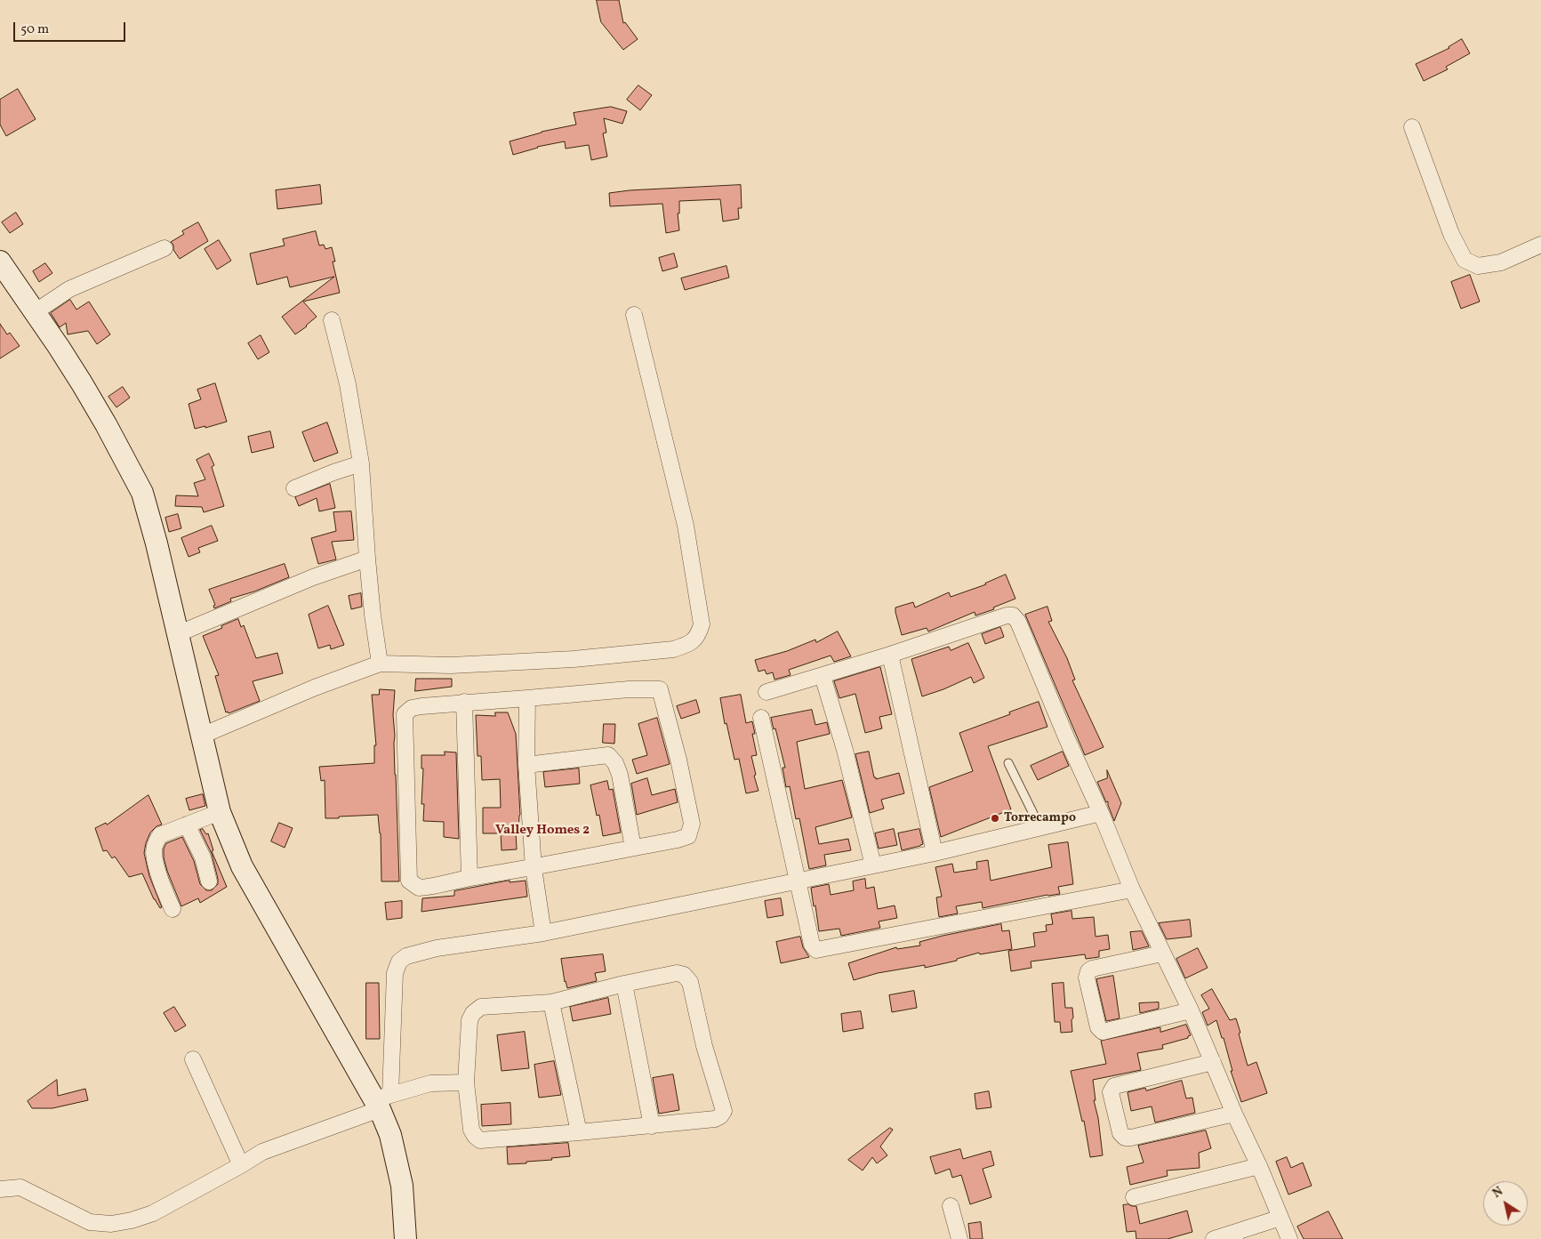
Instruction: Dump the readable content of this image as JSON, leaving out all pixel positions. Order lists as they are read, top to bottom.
{
  "districts": ["Valley Homes 2"],
  "places": ["Torrecampo"],
  "scale_bar": "50 m",
  "north": "top left"
}
